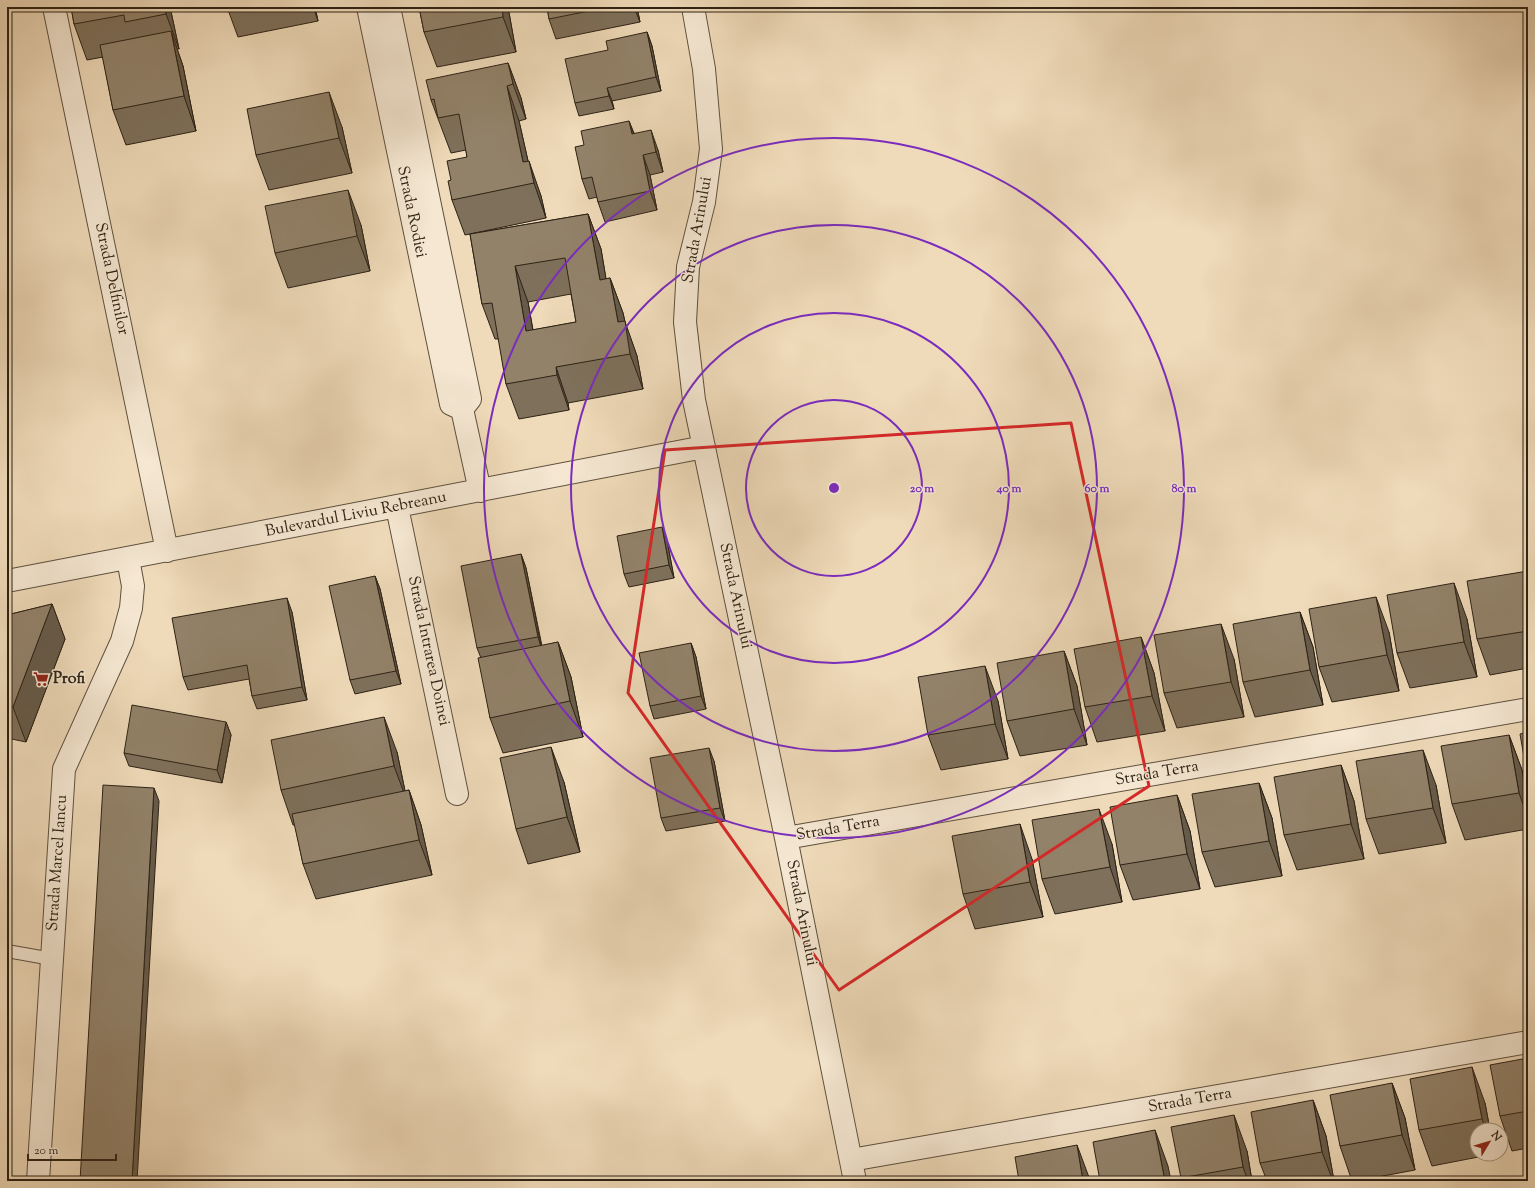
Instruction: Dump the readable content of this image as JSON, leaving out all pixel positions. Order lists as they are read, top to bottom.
{
  "streets": {
    "street": [
      "Strada Rodiei",
      "Strada Arinului",
      "Strada Delfinilor",
      "Bulevardul Liviu Rebreanu",
      "Strada Intrarea Doinei",
      "Strada Terra",
      "Strada Marcel Iancu"
    ]
  },
  "crossings": [
    ["Strada Arinului", "Bulevardul Liviu Rebreanu"],
    ["Strada Arinului", "Strada Terra"],
    ["Strada Delfinilor", "Bulevardul Liviu Rebreanu"],
    ["Bulevardul Liviu Rebreanu", "Strada Intrarea Doinei"],
    ["Bulevardul Liviu Rebreanu", "Strada Marcel Iancu"]
  ],
  "places": {
    "supermarket": ["Profi"]
  },
  "scale_bar": "20 m",
  "north": "top right",
  "rings": [
    "20 m",
    "40 m",
    "60 m",
    "80 m"
  ]
}
